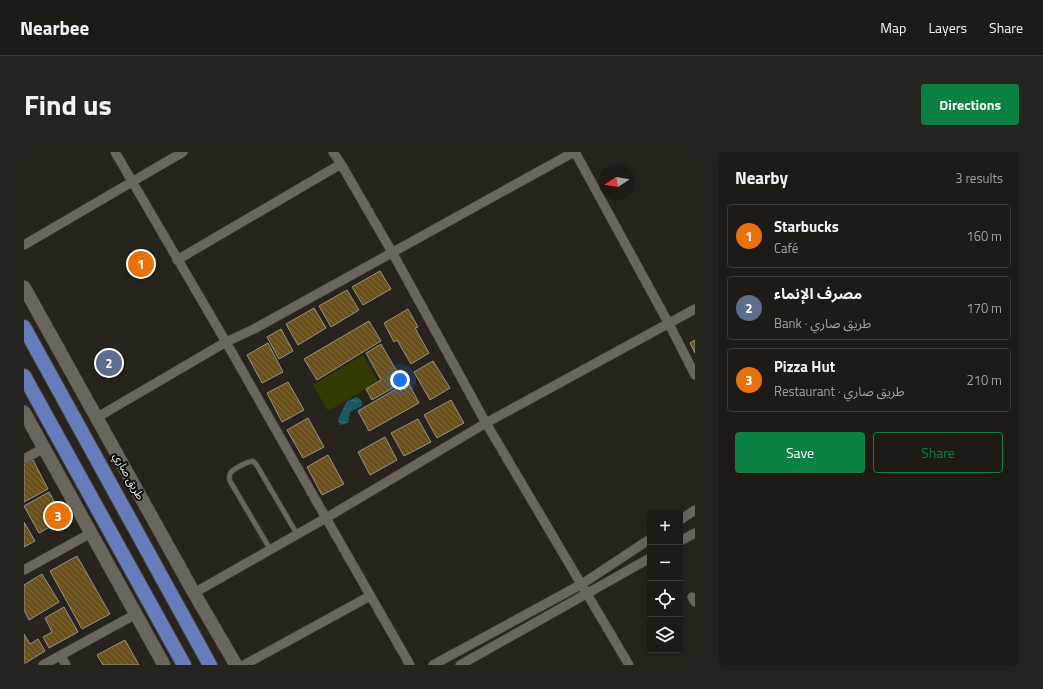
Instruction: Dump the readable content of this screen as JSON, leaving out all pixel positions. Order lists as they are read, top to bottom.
{
  "streets": {
    "main road": ["طريق صاري"]
  },
  "north": "left",
  "page": {
    "header": "Nearbee",
    "nav": ["Map", "Layers", "Share"],
    "title": "Find us",
    "buttons": [
      "Directions",
      ["Save", "Share"]
    ],
    "heading": ["Nearby", "3 results"],
    "list": [
      {
        "mark": "1",
        "name": "Starbucks",
        "note": "Café",
        "value": "160 m"
      },
      {
        "mark": "2",
        "name": "مصرف الإنماء",
        "note": "Bank · طريق صاري",
        "value": "170 m"
      },
      {
        "mark": "3",
        "name": "Pizza Hut",
        "note": "Restaurant · طريق صاري",
        "value": "210 m"
      }
    ],
    "pins": ["1", "2", "3"],
    "map_buttons": ["+", "−"]
  }
}
